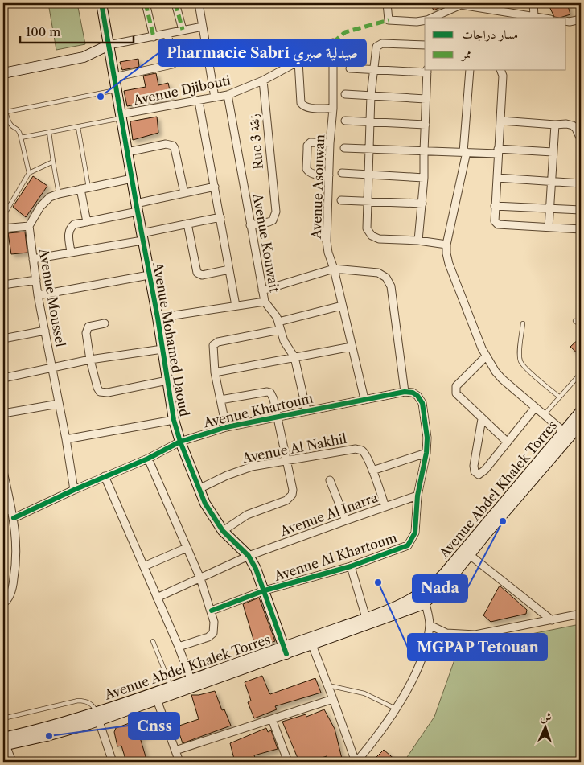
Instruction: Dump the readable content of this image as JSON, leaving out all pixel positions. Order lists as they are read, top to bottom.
{
  "streets": {
    "main road": ["Avenue Mohamed Daoud", "Avenue Abdel Khalek Torres"],
    "street": [
      "Avenue Djibouti",
      "Rue 3 زنقة",
      "Avenue Asouwan",
      "Avenue Kouwait",
      "Avenue Moussel",
      "Avenue Khartoum",
      "Avenue Al Nakhil",
      "Avenue Al Inarra",
      "Avenue Al Khartoum"
    ]
  },
  "crossings": [
    ["Avenue Djibouti", "Rue 3 زنقة"],
    ["Avenue Djibouti", "Avenue Asouwan"],
    ["Avenue Djibouti", "Avenue Kouwait"],
    ["Avenue Djibouti", "Avenue Mohamed Daoud"],
    ["Rue 3 زنقة", "Avenue Kouwait"],
    ["Avenue Asouwan", "Avenue Khartoum"],
    ["Avenue Kouwait", "Avenue Khartoum"],
    ["Avenue Moussel", "Avenue Khartoum"],
    ["Avenue Mohamed Daoud", "Avenue Khartoum"],
    ["Avenue Mohamed Daoud", "Avenue Al Nakhil"],
    ["Avenue Mohamed Daoud", "Avenue Abdel Khalek Torres"],
    ["Avenue Mohamed Daoud", "Avenue Al Inarra"],
    ["Avenue Mohamed Daoud", "Avenue Al Khartoum"],
    ["Avenue Al Nakhil", "Avenue Al Inarra"],
    ["Avenue Al Inarra", "Avenue Al Khartoum"]
  ],
  "places": [
    "Pharmacie Sabri صيدلية صبري",
    "Nada",
    "MGPAP Tetouan",
    "Cnss"
  ],
  "legend": ["مسار دراجات", "ممر"],
  "scale_bar": "100 m",
  "north": "top"
}
